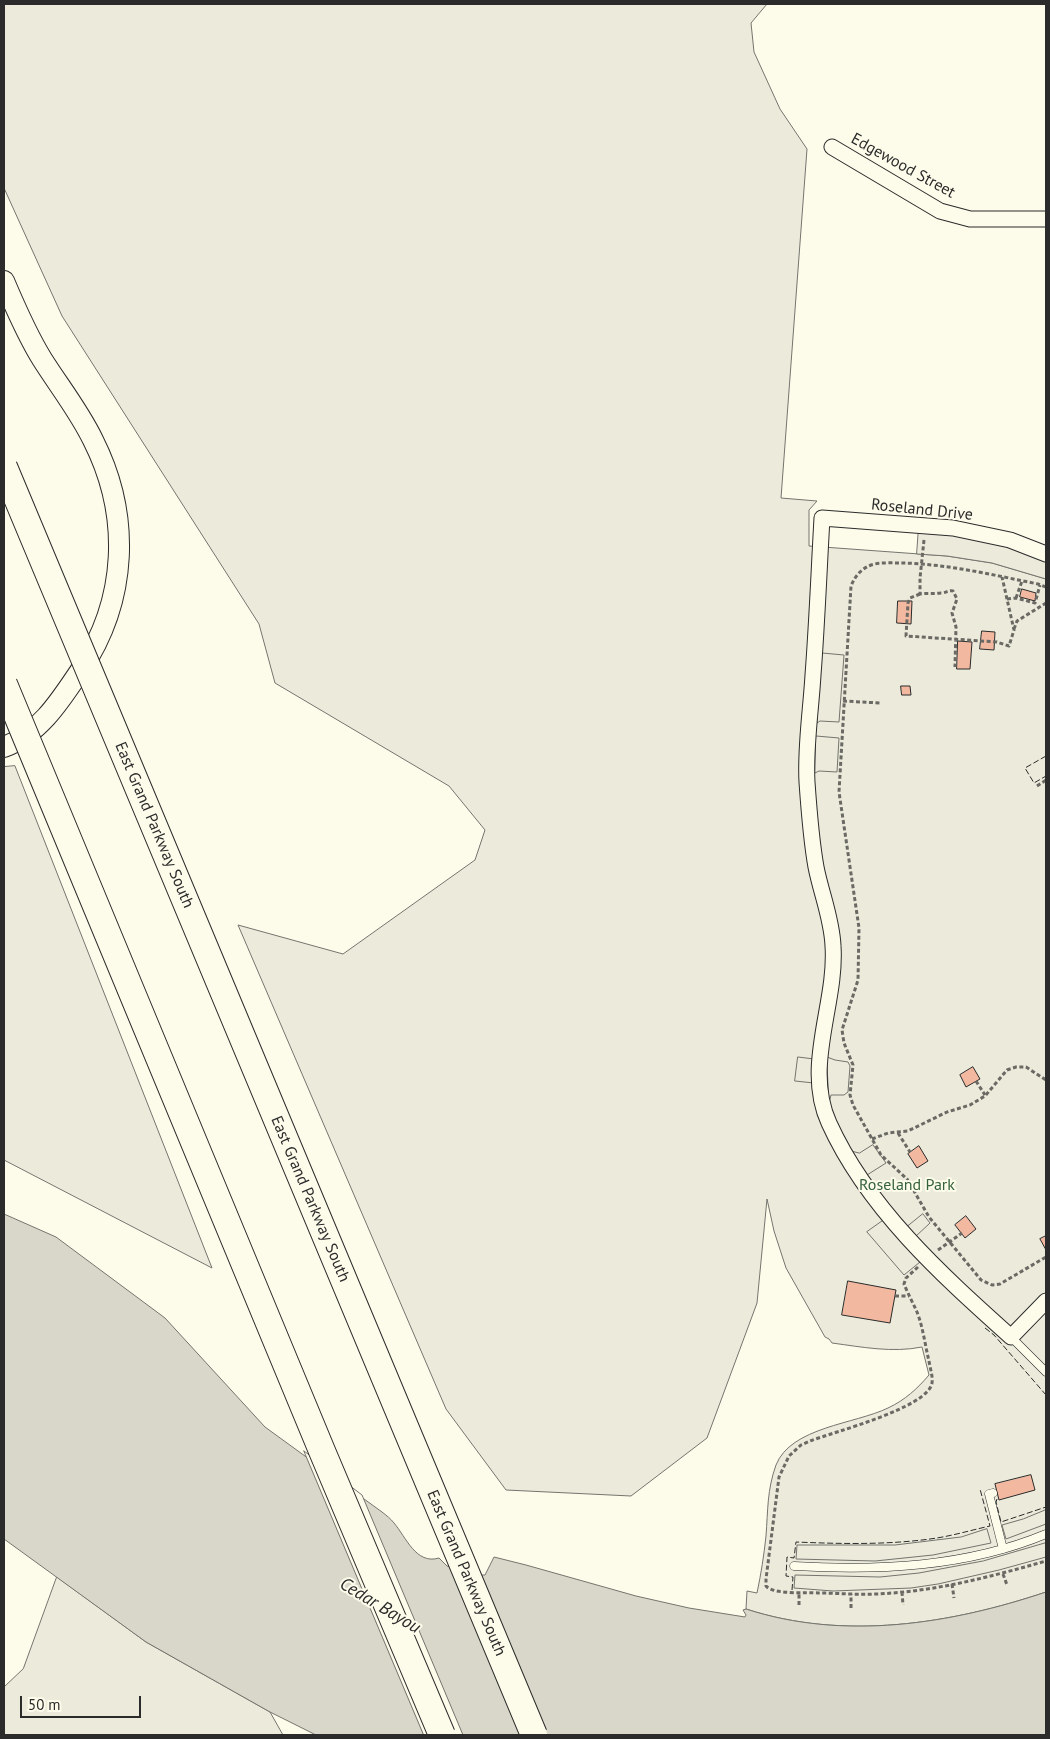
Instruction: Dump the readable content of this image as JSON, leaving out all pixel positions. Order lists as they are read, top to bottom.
{
  "streets": {
    "highway": ["East Grand Parkway South"],
    "street": ["Edgewood Street", "Roseland Drive"]
  },
  "water": ["Cedar Bayou"],
  "parks": ["Roseland Park"],
  "scale_bar": "50 m"
}
